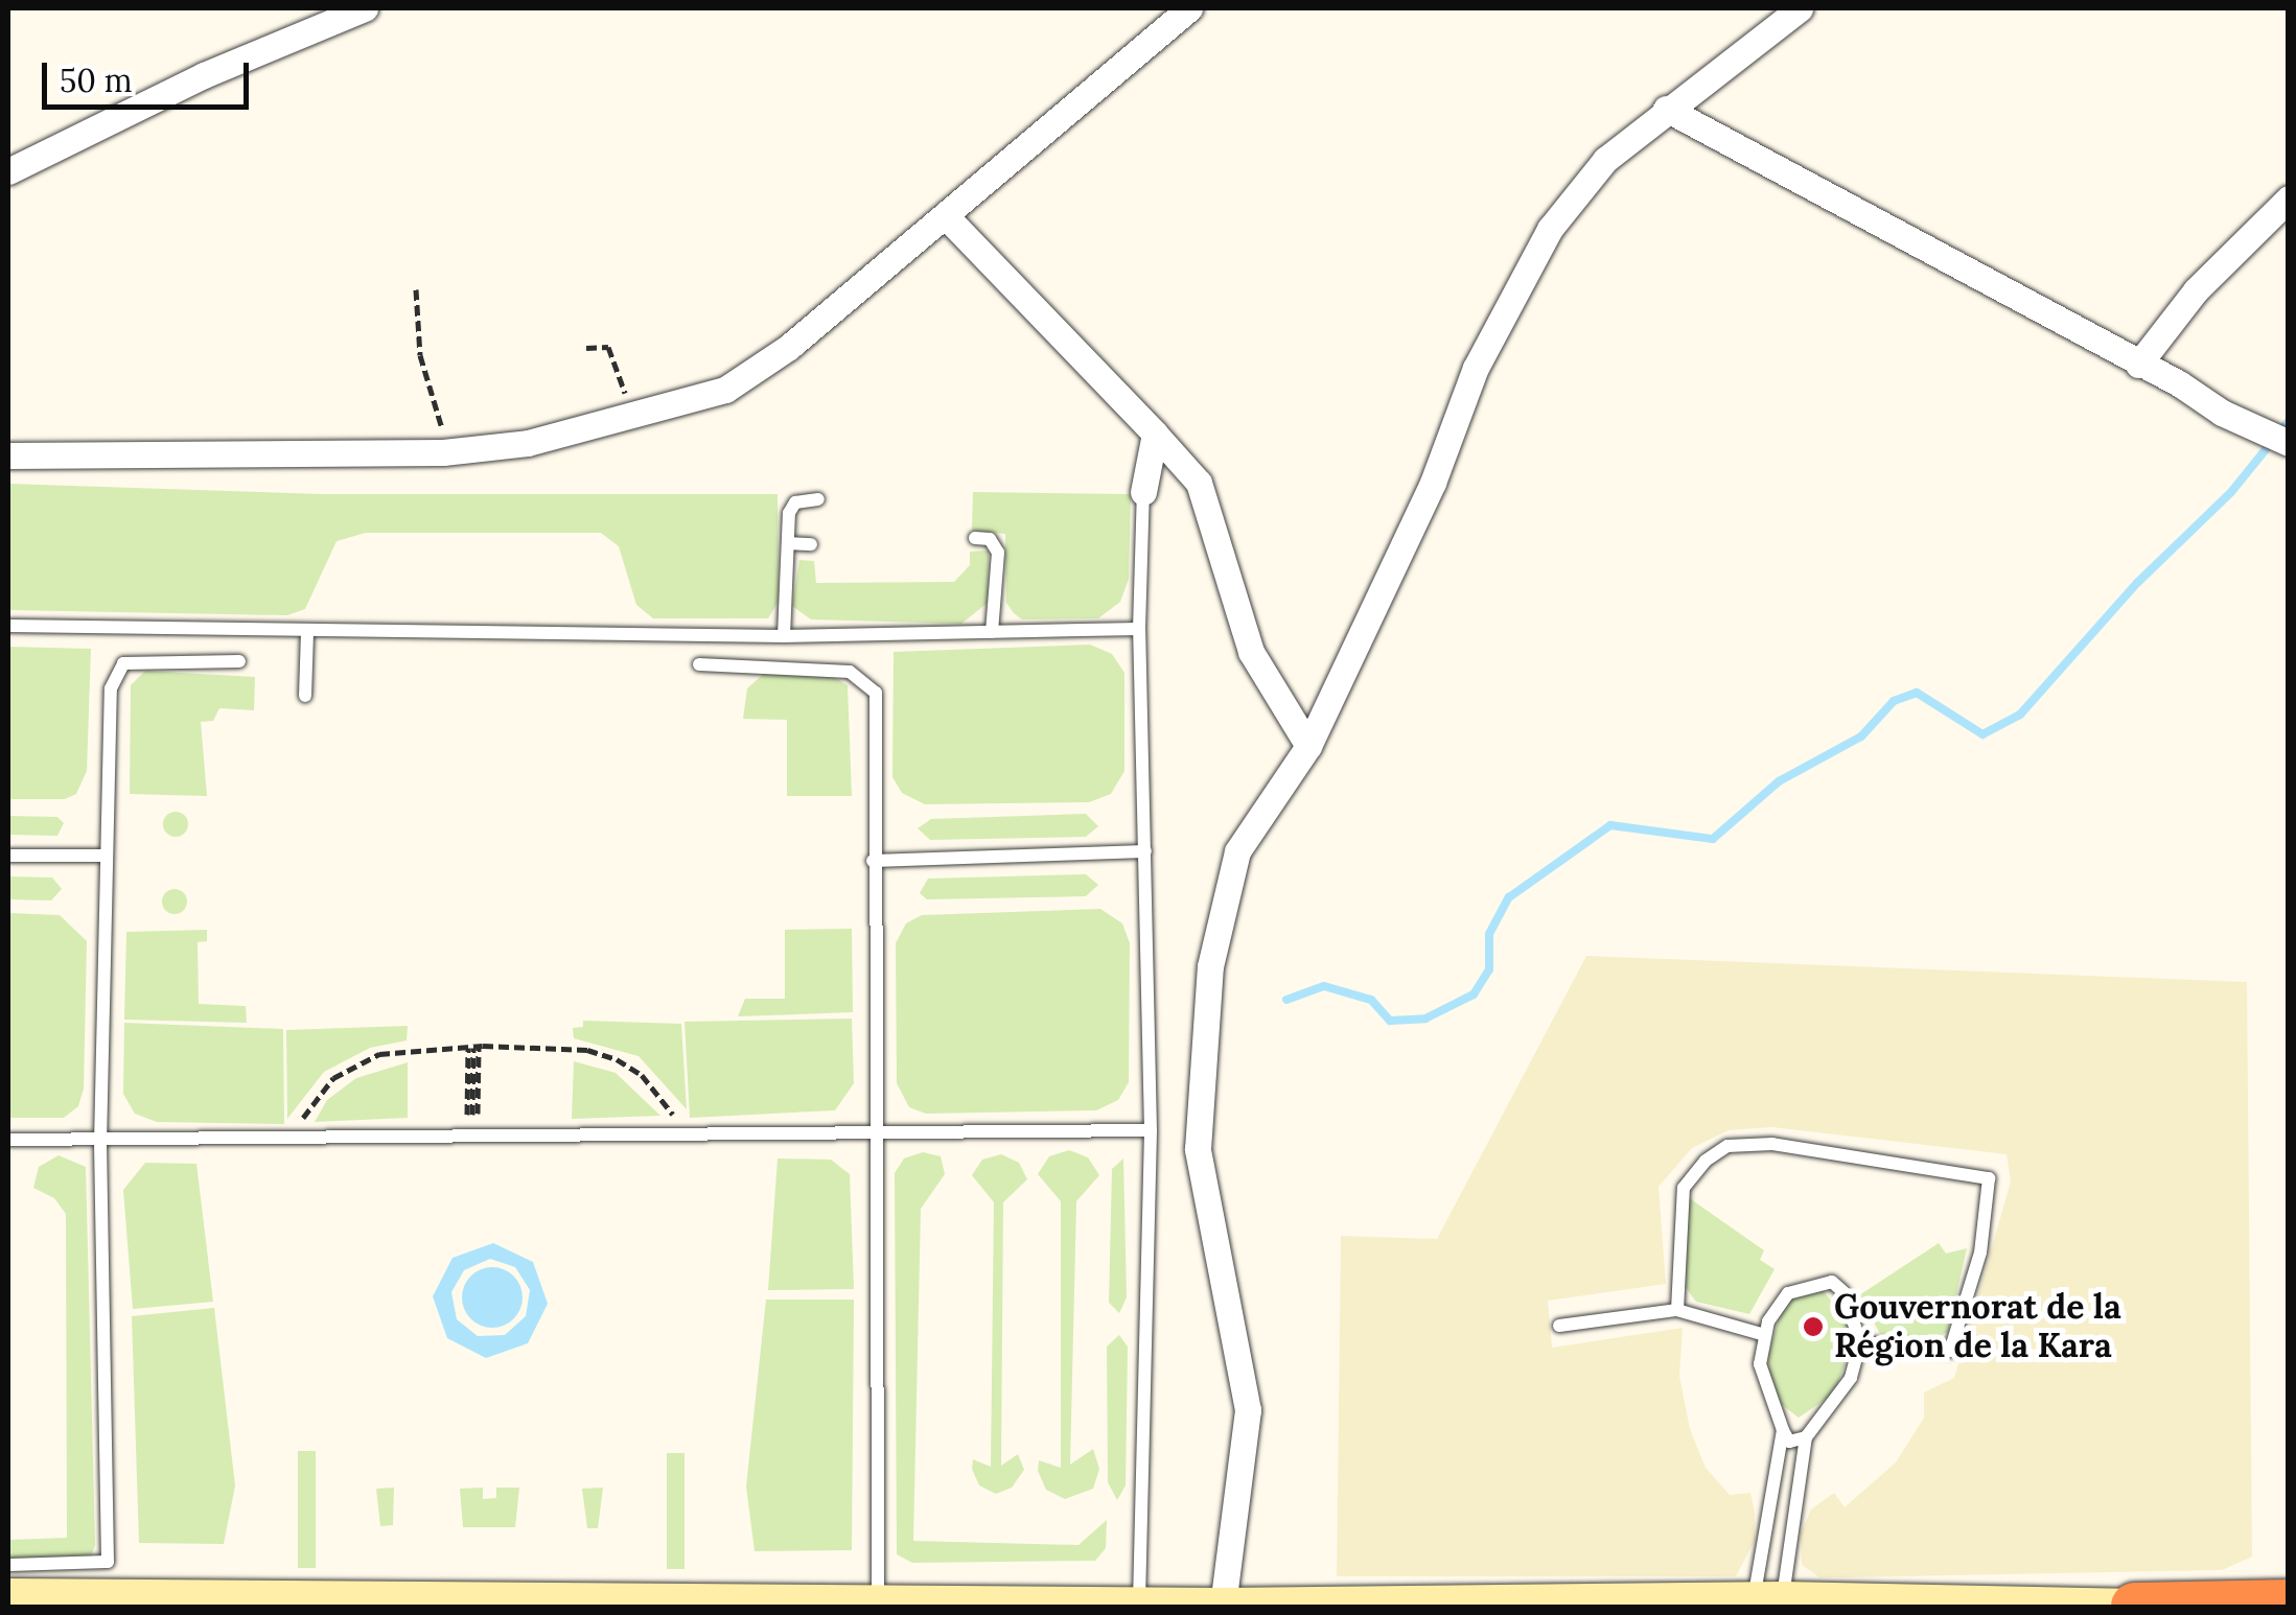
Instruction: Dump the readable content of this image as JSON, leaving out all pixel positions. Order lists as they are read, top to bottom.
{
  "places": ["Gouvernorat de la Région de la Kara"],
  "scale_bar": "50 m"
}
